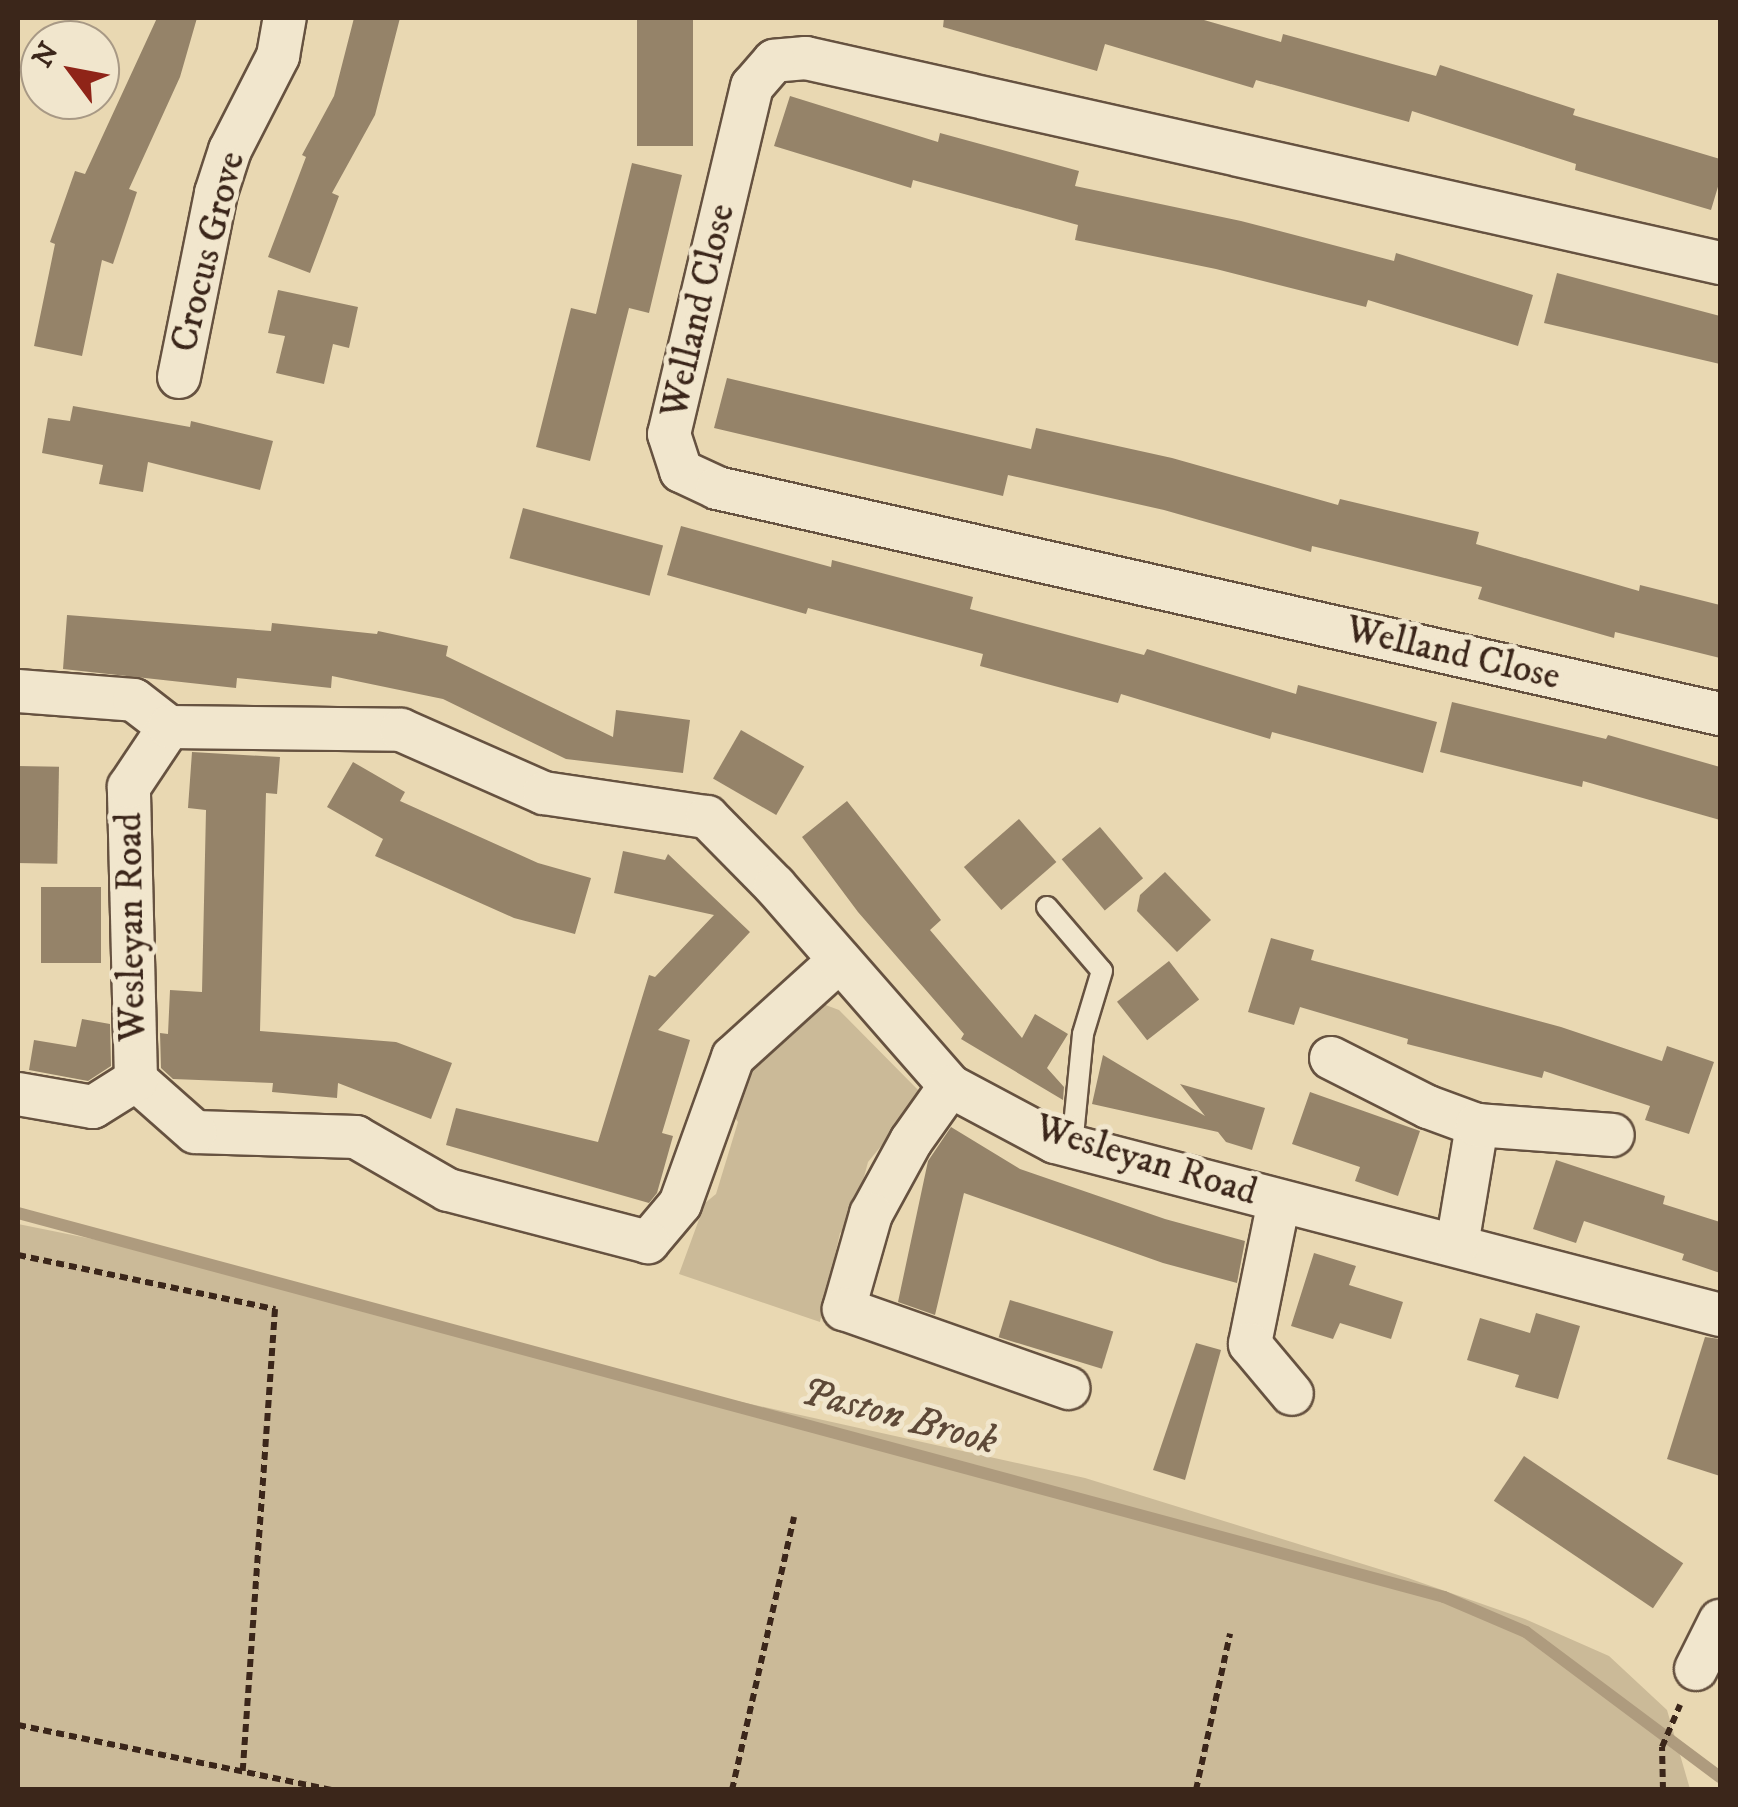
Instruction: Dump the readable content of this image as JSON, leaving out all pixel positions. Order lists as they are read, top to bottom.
{
  "streets": {
    "street": ["Crocus Grove", "Welland Close", "Wesleyan Road"]
  },
  "water": ["Paston Brook"],
  "north": "top left"
}
